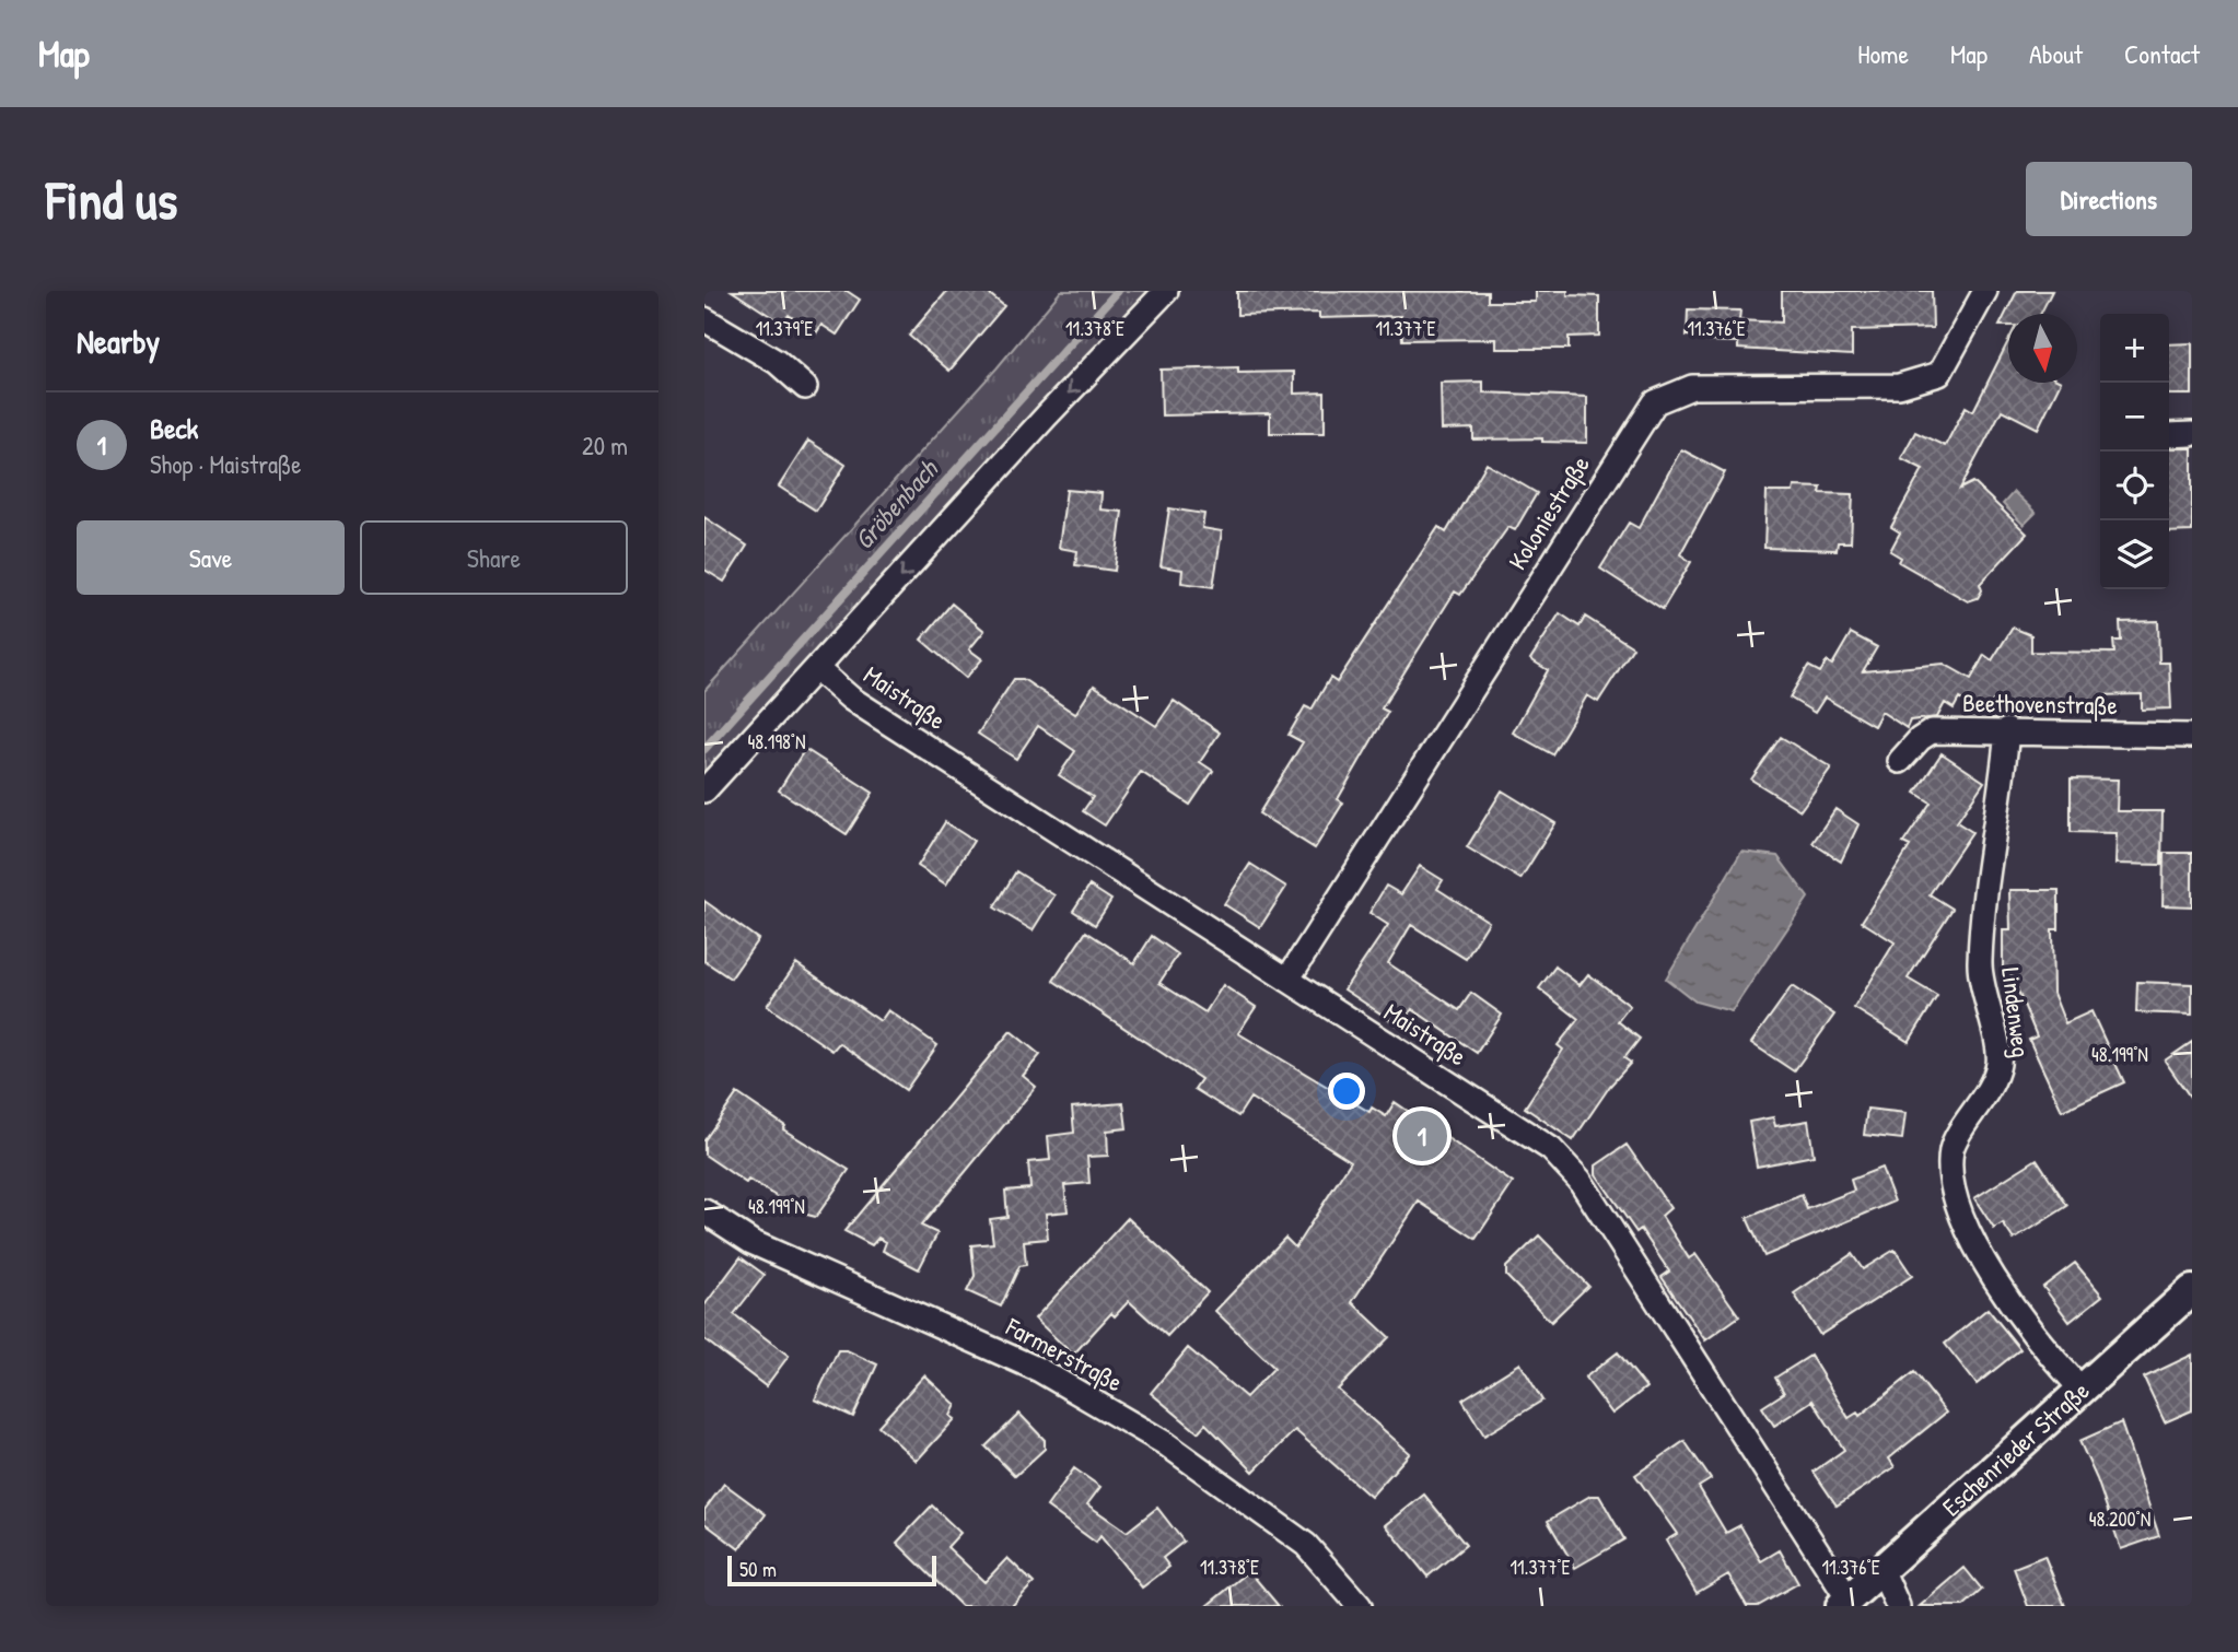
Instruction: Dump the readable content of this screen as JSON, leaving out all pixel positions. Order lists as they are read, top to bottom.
{
  "streets": {
    "street": [
      "Koloniestraße",
      "Maistraße",
      "Beethovenstraße",
      "Lindenweg",
      "Farmerstraße",
      "Eschenrieder Straße"
    ]
  },
  "crossings": [
    ["Koloniestraße", "Maistraße"],
    ["Maistraße", "Eschenrieder Straße"],
    ["Beethovenstraße", "Lindenweg"],
    ["Lindenweg", "Eschenrieder Straße"]
  ],
  "water": ["Gröbenbach"],
  "scale_bar": "50 m",
  "north": "bottom",
  "page": {
    "header": "Map",
    "nav": [
      "Home",
      "Map",
      "About",
      "Contact"
    ],
    "buttons": [
      "Directions",
      ["Save", "Share"]
    ],
    "title": "Find us",
    "heading": "Nearby",
    "map_buttons": ["+", "−"],
    "list": [
      {
        "mark": "1",
        "name": "Beck",
        "note": "Shop · Maistraße",
        "value": "20 m"
      }
    ],
    "pins": "1",
    "scale": "50 m"
  },
  "coordinates": [
    "11.379°E",
    "11.378°E",
    "11.377°E",
    "11.376°E",
    "48.198°N",
    "48.199°N",
    "48.200°N"
  ]
}
